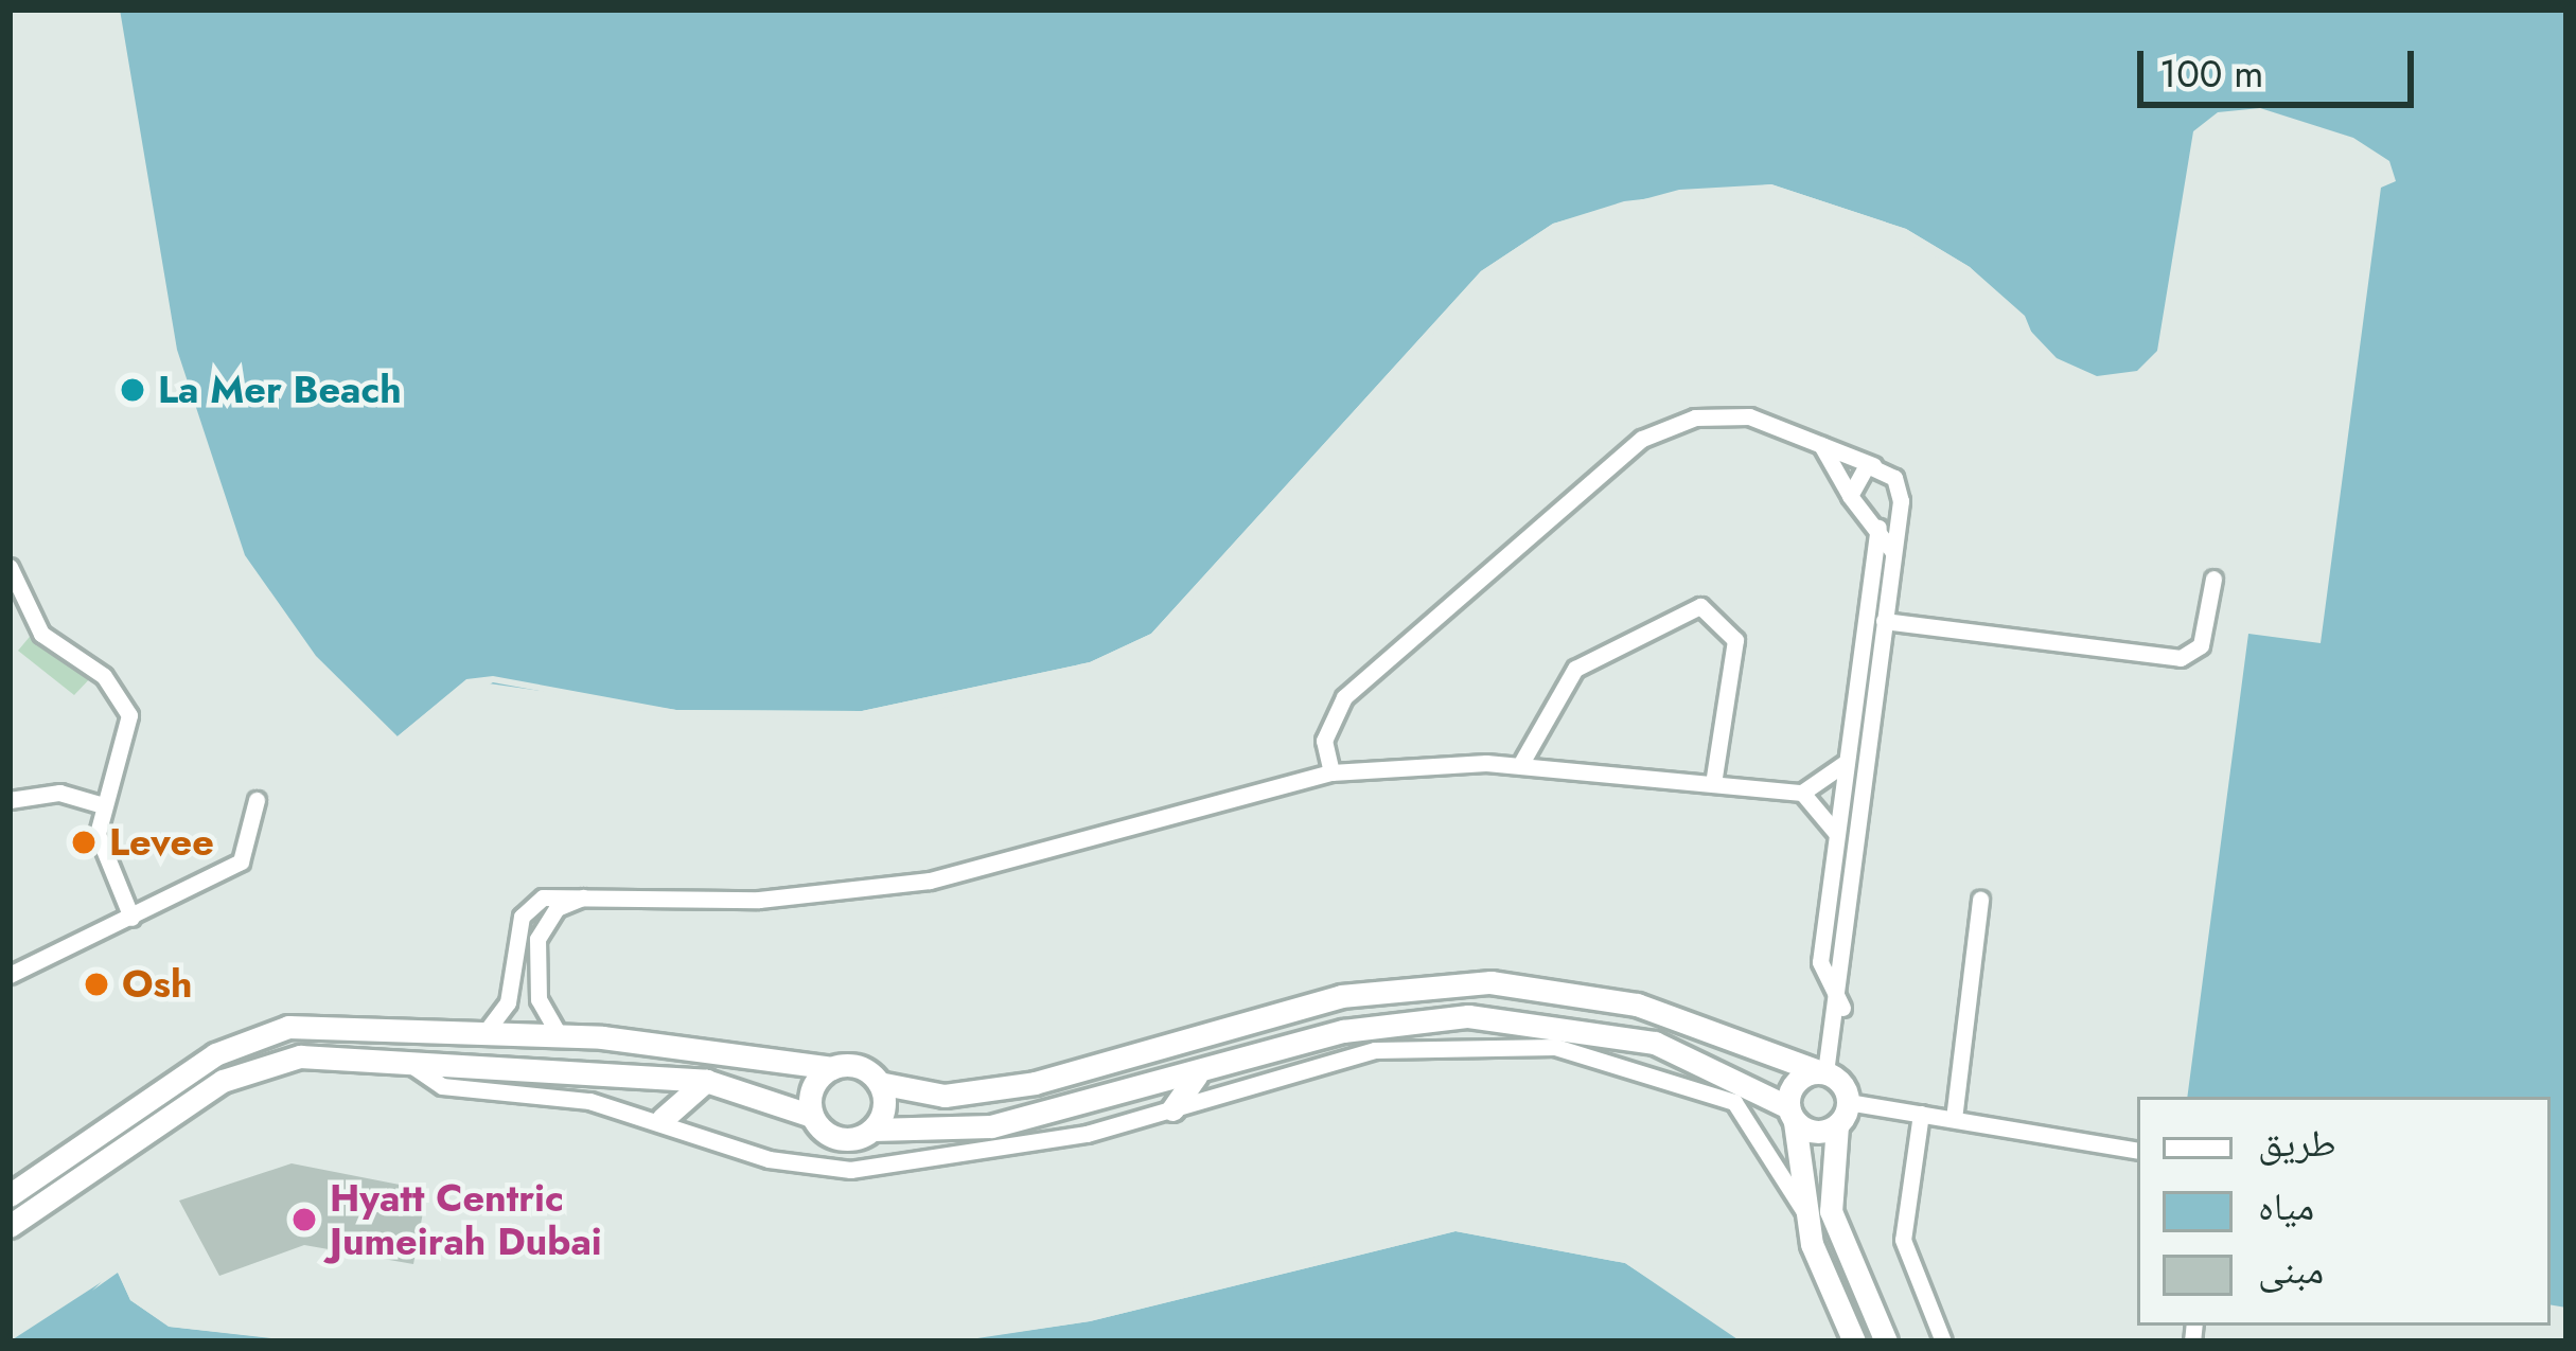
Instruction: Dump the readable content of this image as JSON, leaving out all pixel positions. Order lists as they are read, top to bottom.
{
  "places": [
    "La Mer Beach",
    "Levee",
    "Osh",
    "Hyatt Centric Jumeirah Dubai"
  ],
  "legend": ["طريق", "مياه", "مبنى"],
  "scale_bar": "100 m"
}
